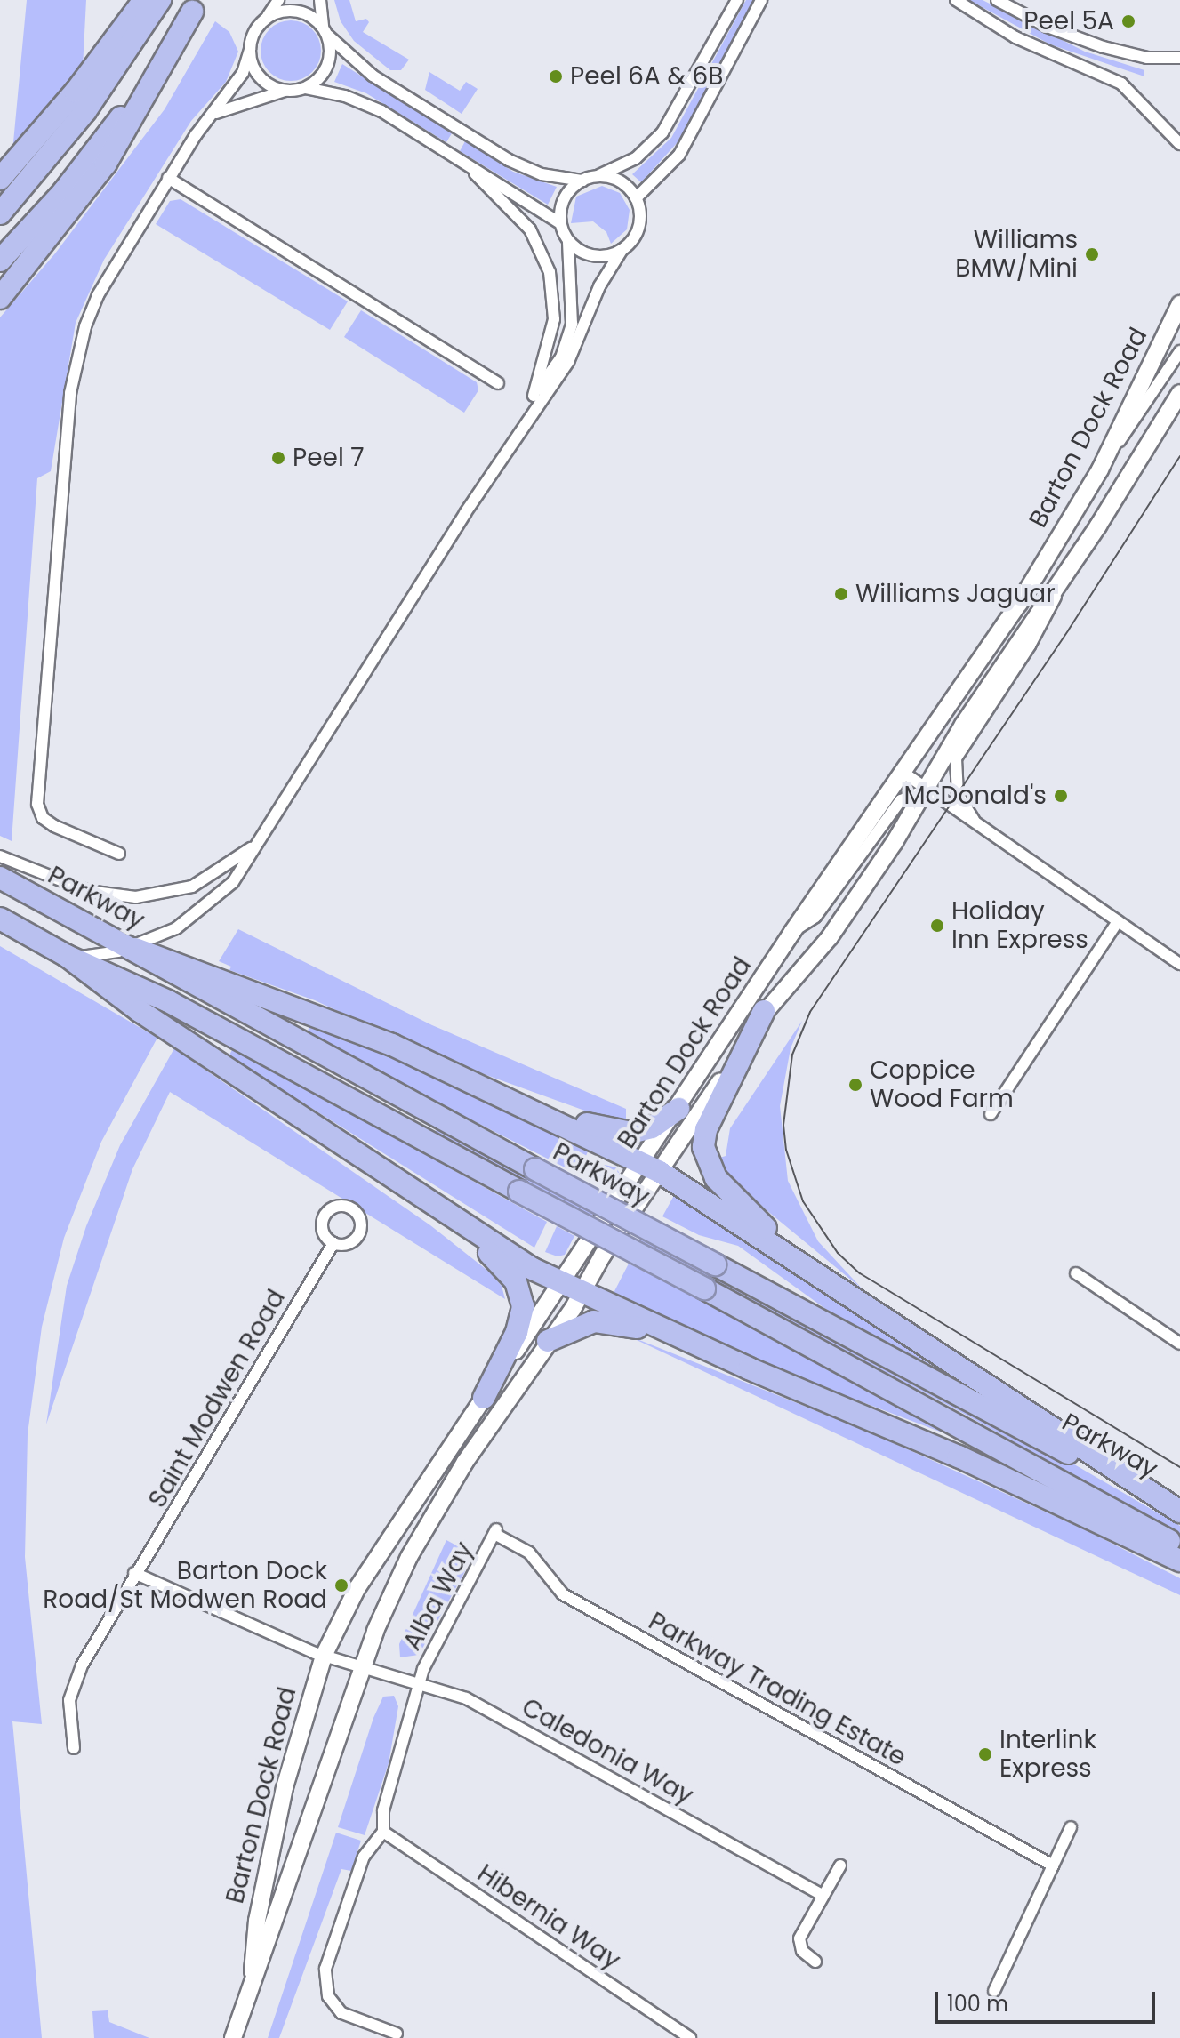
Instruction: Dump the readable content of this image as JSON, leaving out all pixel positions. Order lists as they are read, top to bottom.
{
  "streets": {
    "highway": ["Parkway"],
    "main road": ["Barton Dock Road"],
    "street": [
      "Saint Modwen Road",
      "Alba Way",
      "Parkway Trading Estate",
      "Caledonia Way",
      "Hibernia Way"
    ]
  },
  "crossings": [
    ["Barton Dock Road", "Caledonia Way"],
    ["Alba Way", "Parkway Trading Estate"],
    ["Alba Way", "Caledonia Way"]
  ],
  "places": [
    "Peel 5A",
    "Peel 6A & 6B",
    "Williams BMW/Mini",
    "Peel 7",
    "Williams Jaguar",
    "McDonald's",
    "Holiday Inn Express",
    "Coppice Wood Farm",
    "Barton Dock Road/St Modwen Road",
    "Interlink Express"
  ],
  "scale_bar": "100 m"
}
